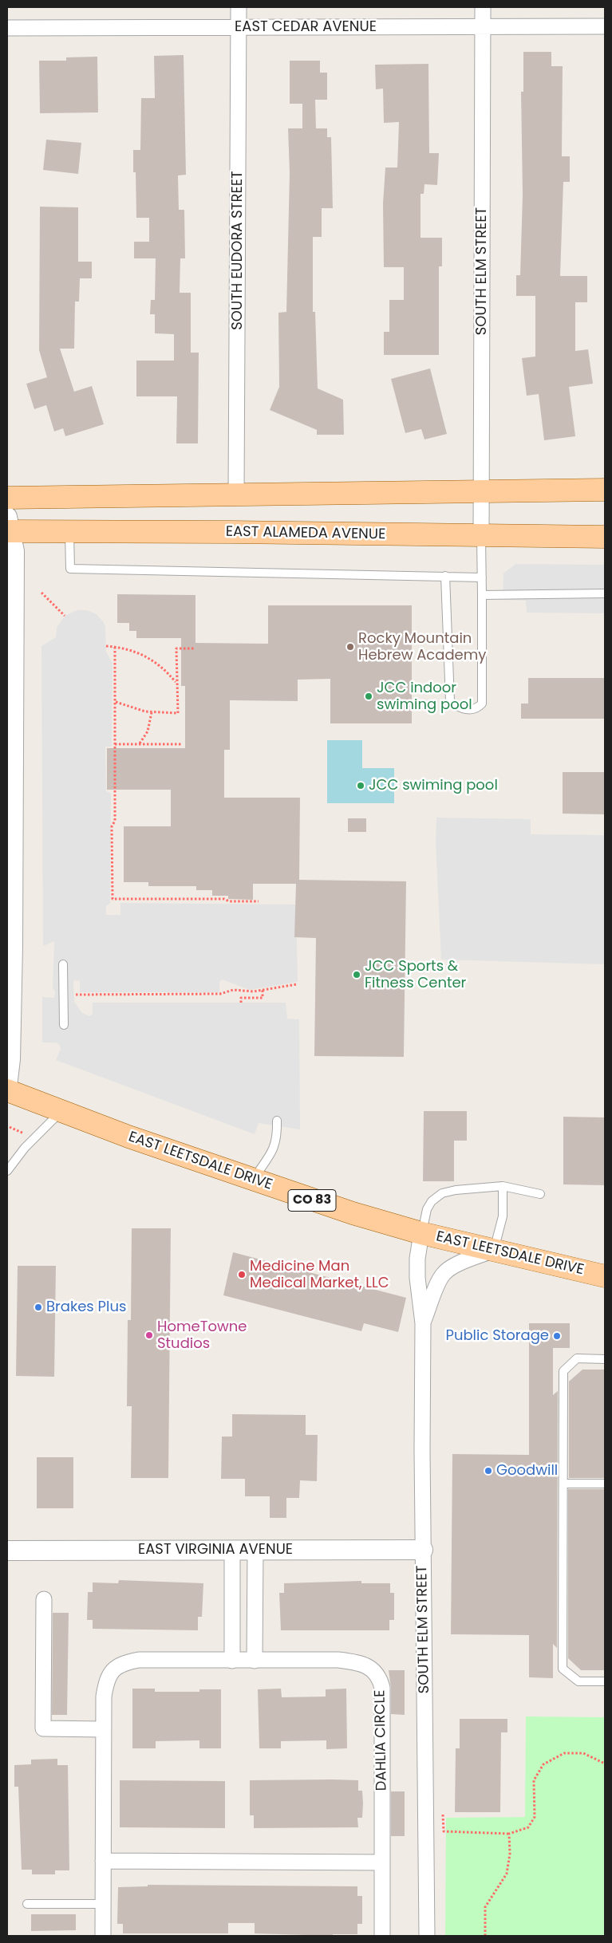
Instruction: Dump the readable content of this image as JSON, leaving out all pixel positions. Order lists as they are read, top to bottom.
{
  "streets": {
    "main road": ["EAST ALAMEDA AVENUE", "EAST LEETSDALE DRIVE", "CO 83"],
    "street": [
      "EAST CEDAR AVENUE",
      "SOUTH EUDORA STREET",
      "SOUTH ELM STREET",
      "EAST VIRGINIA AVENUE",
      "DAHLIA CIRCLE"
    ]
  },
  "crossings": [
    ["EAST CEDAR AVENUE", "SOUTH EUDORA STREET"],
    ["EAST CEDAR AVENUE", "SOUTH ELM STREET"],
    ["SOUTH ELM STREET", "EAST ALAMEDA AVENUE"],
    ["SOUTH ELM STREET", "EAST LEETSDALE DRIVE"],
    ["SOUTH ELM STREET", "EAST VIRGINIA AVENUE"]
  ],
  "places": [
    "Rocky Mountain Hebrew Academy",
    "JCC indoor swiming pool",
    "JCC swiming pool",
    "JCC Sports & Fitness Center",
    "Medicine Man Medical Market, LLC",
    "Brakes Plus",
    "HomeTowne Studios",
    "Public Storage",
    "Goodwill"
  ]
}
